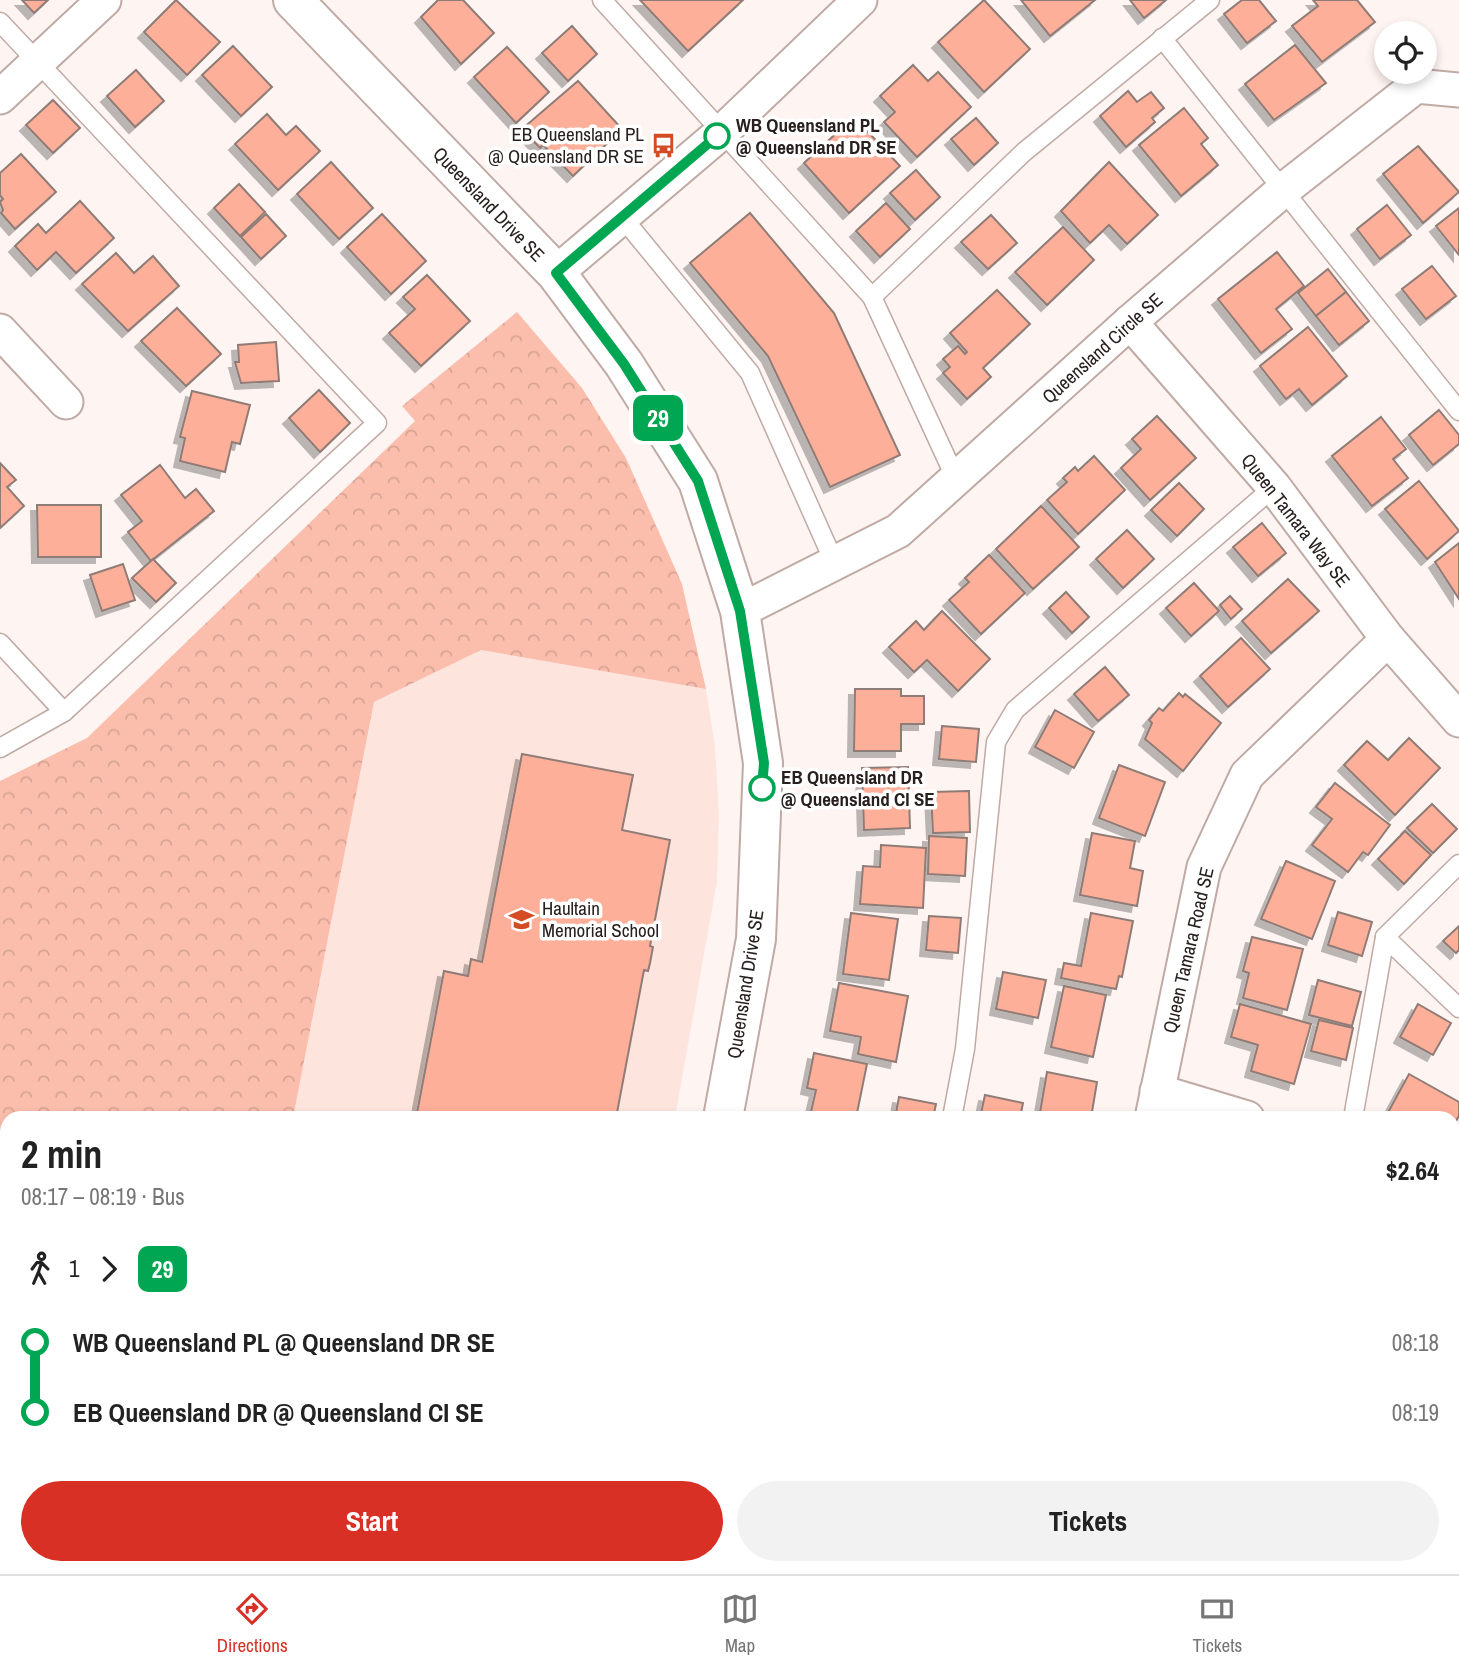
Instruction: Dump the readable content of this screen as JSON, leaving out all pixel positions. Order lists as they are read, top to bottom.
{
  "streets": {
    "street": [
      "Queensland Drive SE",
      "Queensland Circle SE",
      "Queen Tamara Way SE",
      "Queen Tamara Road SE"
    ]
  },
  "crossings": [
    ["Queensland Drive SE", "Queensland Circle SE"],
    ["Queensland Circle SE", "Queen Tamara Way SE"],
    ["Queen Tamara Way SE", "Queen Tamara Road SE"]
  ],
  "places": {
    "other": ["WB Queensland PL @ Queensland DR SE", "EB Queensland DR @ Queensland CI SE"],
    "bus stop": ["EB Queensland PL @ Queensland DR SE"],
    "school or university": ["Haultain Memorial School"]
  },
  "lines": ["bus line 29"],
  "page": {
    "on_map": "29",
    "heading": ["2 min", "08:17 – 08:19 · Bus", "$2.64"],
    "legs": ["1", "29"],
    "list": [
      {
        "name": "WB Queensland PL @ Queensland DR SE",
        "value": "08:18"
      },
      {
        "name": "EB Queensland DR @ Queensland CI SE",
        "value": "08:19"
      }
    ],
    "buttons": ["Start", "Tickets"],
    "tabs": ["Directions", "Map", "Tickets"]
  }
}
